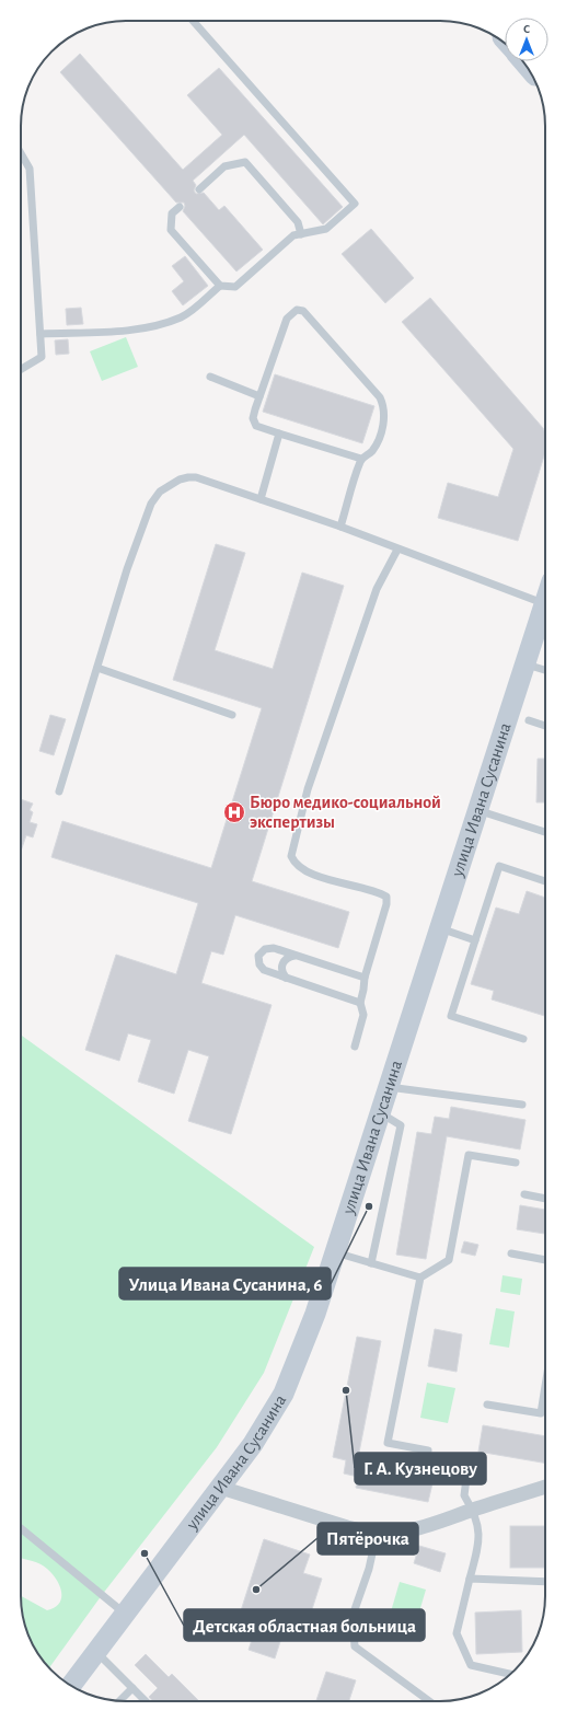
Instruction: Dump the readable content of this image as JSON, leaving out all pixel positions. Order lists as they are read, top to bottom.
{
  "streets": {
    "street": ["улица Ивана Сусанина"]
  },
  "places": {
    "hospital": ["Бюро медико-социальной экспертизы"],
    "other": [
      "Улица Ивана Сусанина, 6",
      "Г. А. Кузнецову",
      "Детская областная больница",
      "Пятёрочка"
    ]
  },
  "north": "top"
}
